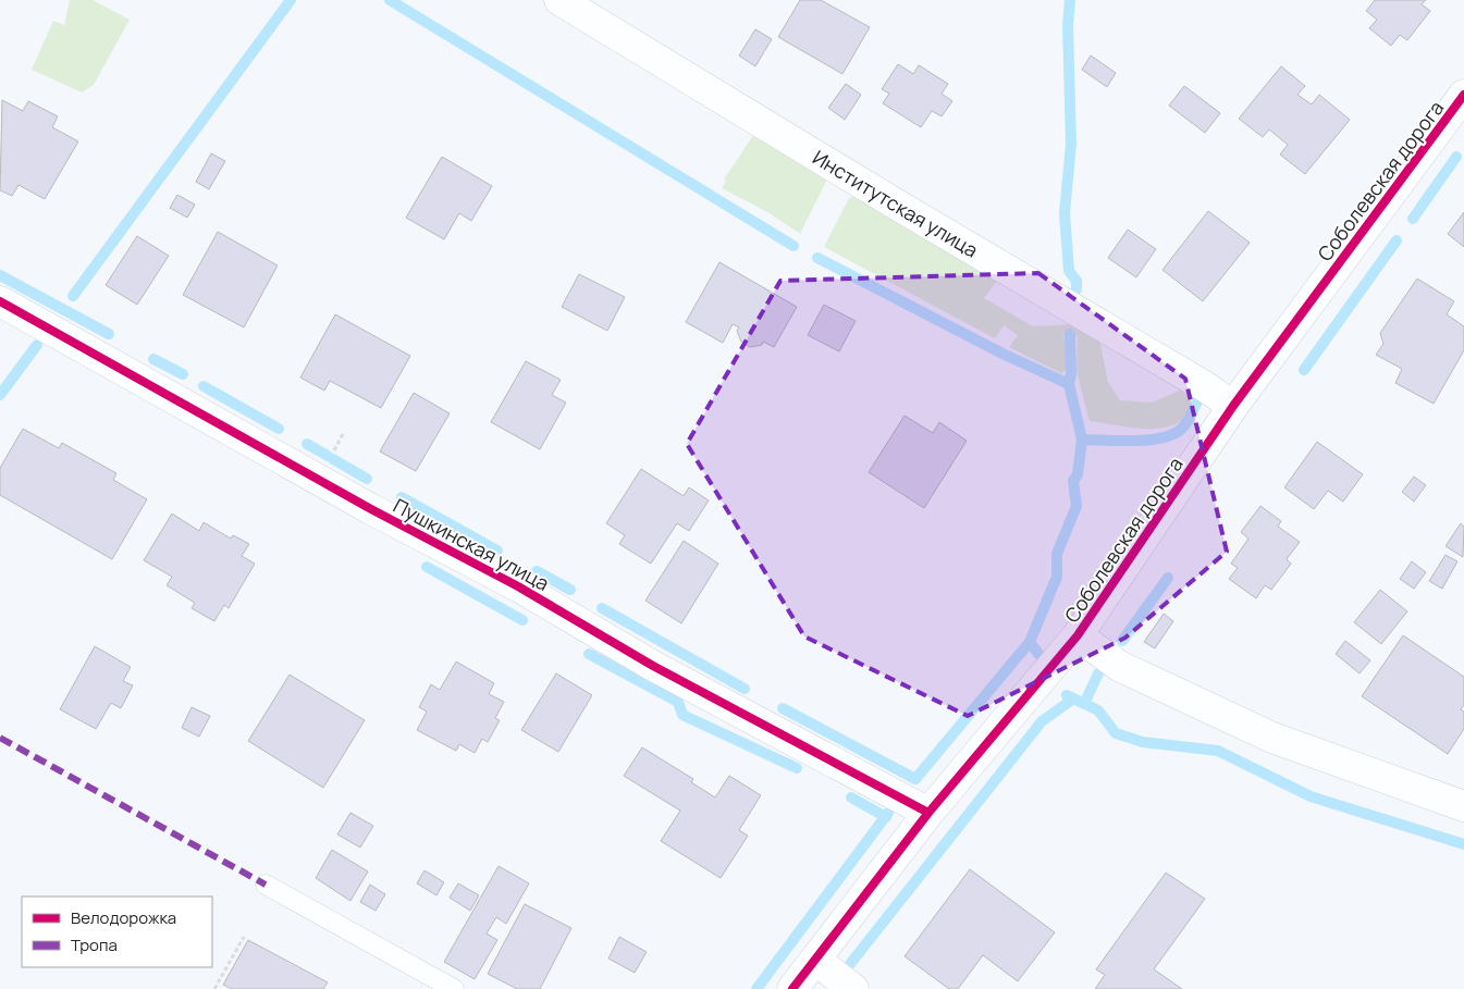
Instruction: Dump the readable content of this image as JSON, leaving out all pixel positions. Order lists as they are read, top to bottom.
{
  "streets": {
    "street": ["Соболевская дорога", "Институтская улица", "Пушкинская улица"]
  },
  "crossings": [
    ["Соболевская дорога", "Институтская улица"],
    ["Соболевская дорога", "Пушкинская улица"]
  ],
  "legend": ["Велодорожка", "Тропа"]
}
